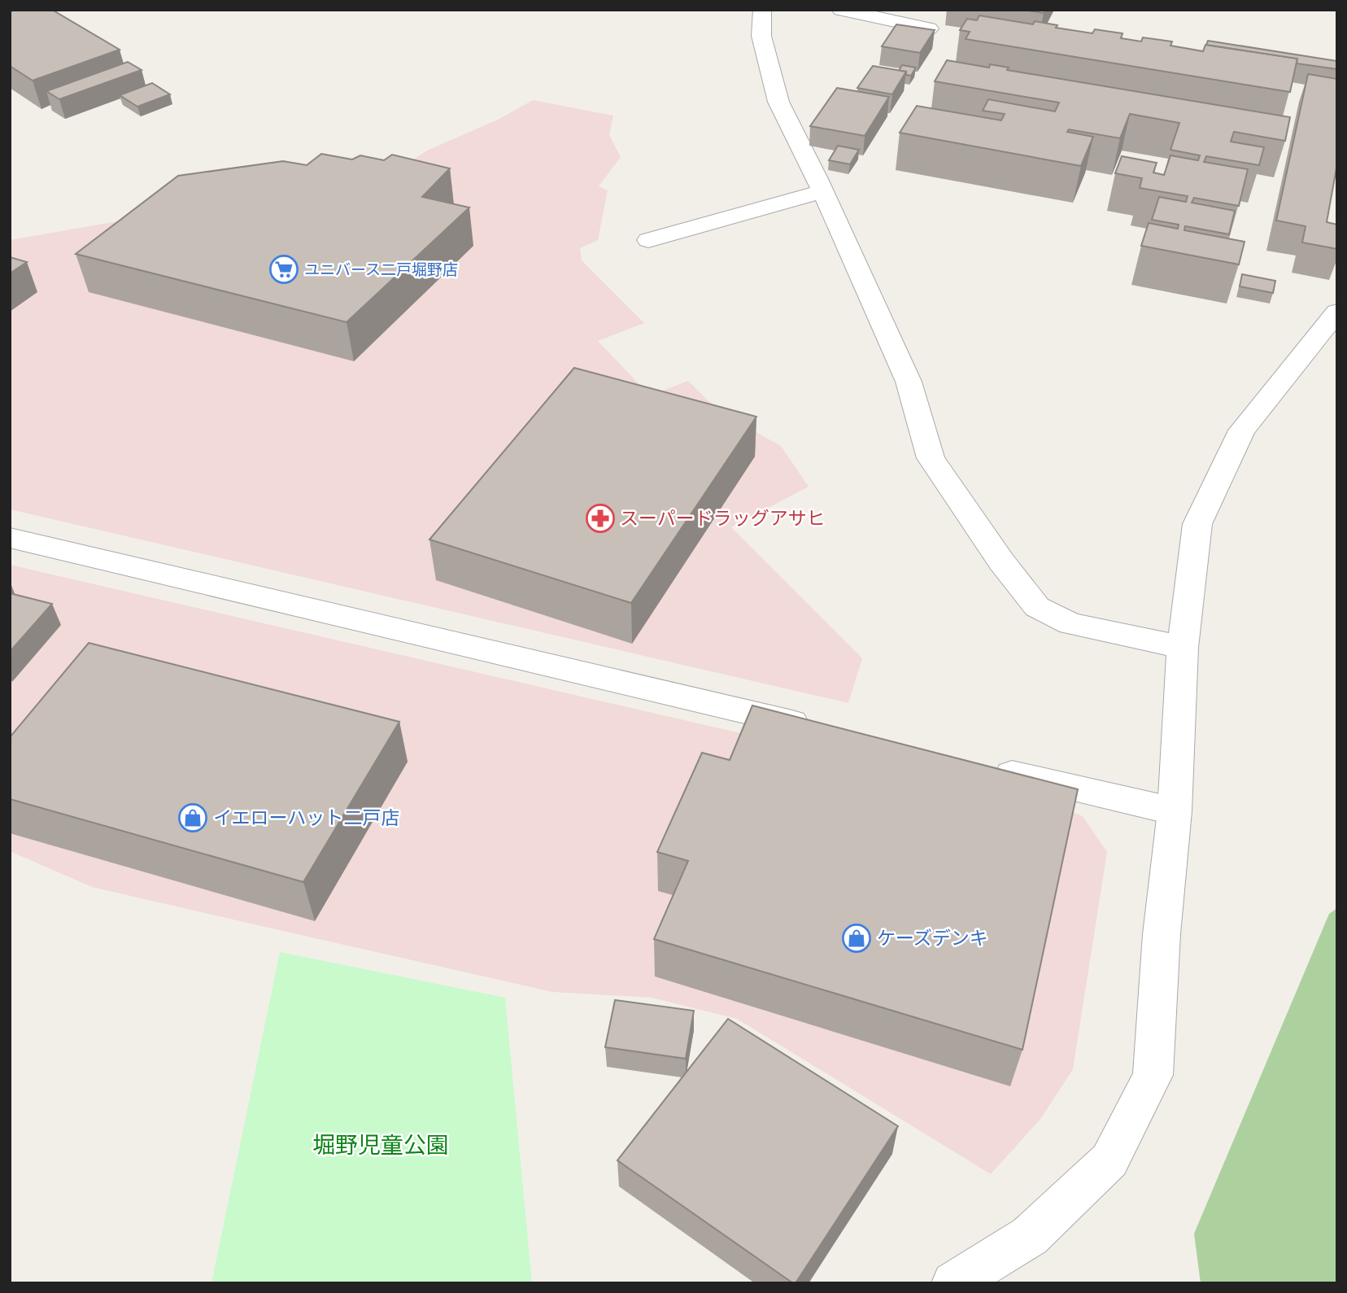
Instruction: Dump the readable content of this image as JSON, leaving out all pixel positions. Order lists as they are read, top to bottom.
{
  "parks": ["堀野児童公園"],
  "places": {
    "supermarket": ["ユニバース二戸堀野店"],
    "pharmacy": ["スーパードラッグアサヒ"],
    "shop": ["イエローハット二戸店", "ケーズデンキ"]
  }
}
